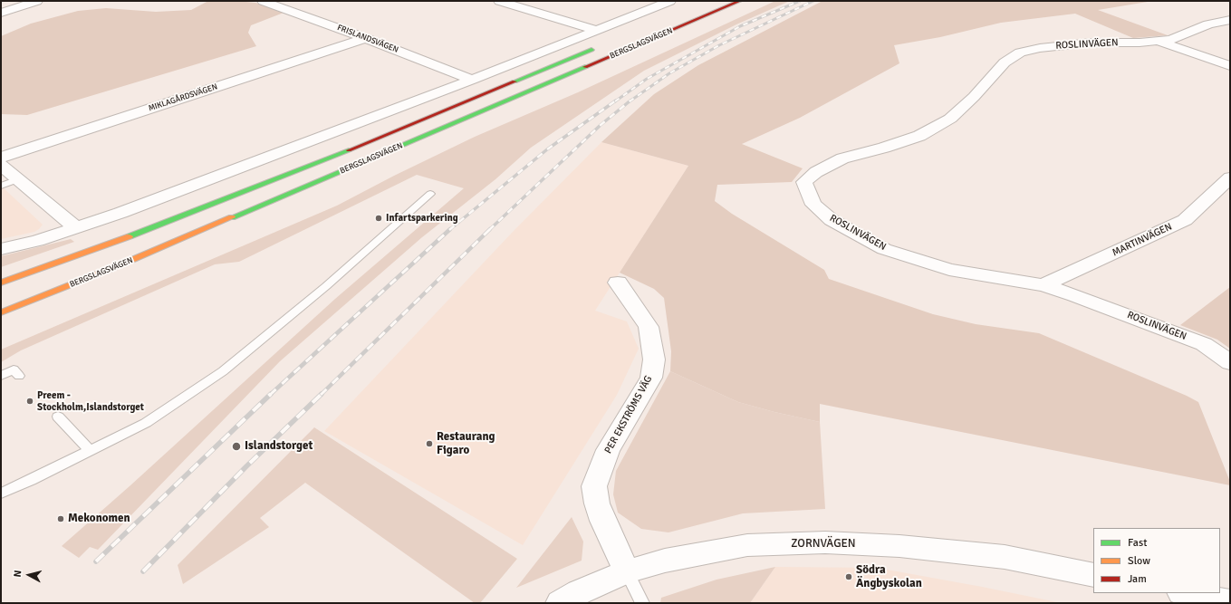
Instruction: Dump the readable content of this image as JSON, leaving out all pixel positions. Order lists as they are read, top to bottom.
{
  "streets": {
    "main road": ["BERGSLAGSVÄGEN"],
    "street": [
      "FRISLANDSVÄGEN",
      "ROSLINVÄGEN",
      "MIKLAGÅRDSVÄGEN",
      "MARTINVÄGEN",
      "PER EKSTRÖMS VÄG",
      "ZORNVÄGEN"
    ]
  },
  "crossings": [
    ["FRISLANDSVÄGEN", "MIKLAGÅRDSVÄGEN"],
    ["ROSLINVÄGEN", "MARTINVÄGEN"],
    ["PER EKSTRÖMS VÄG", "ZORNVÄGEN"]
  ],
  "places": [
    "Infartsparkering",
    "Preem - Stockholm,Islandstorget",
    "Restaurang Figaro",
    "Islandstorget",
    "Mekonomen",
    "Södra Ängbyskolan"
  ],
  "legend": ["Fast", "Slow", "Jam"],
  "north": "left"
}
